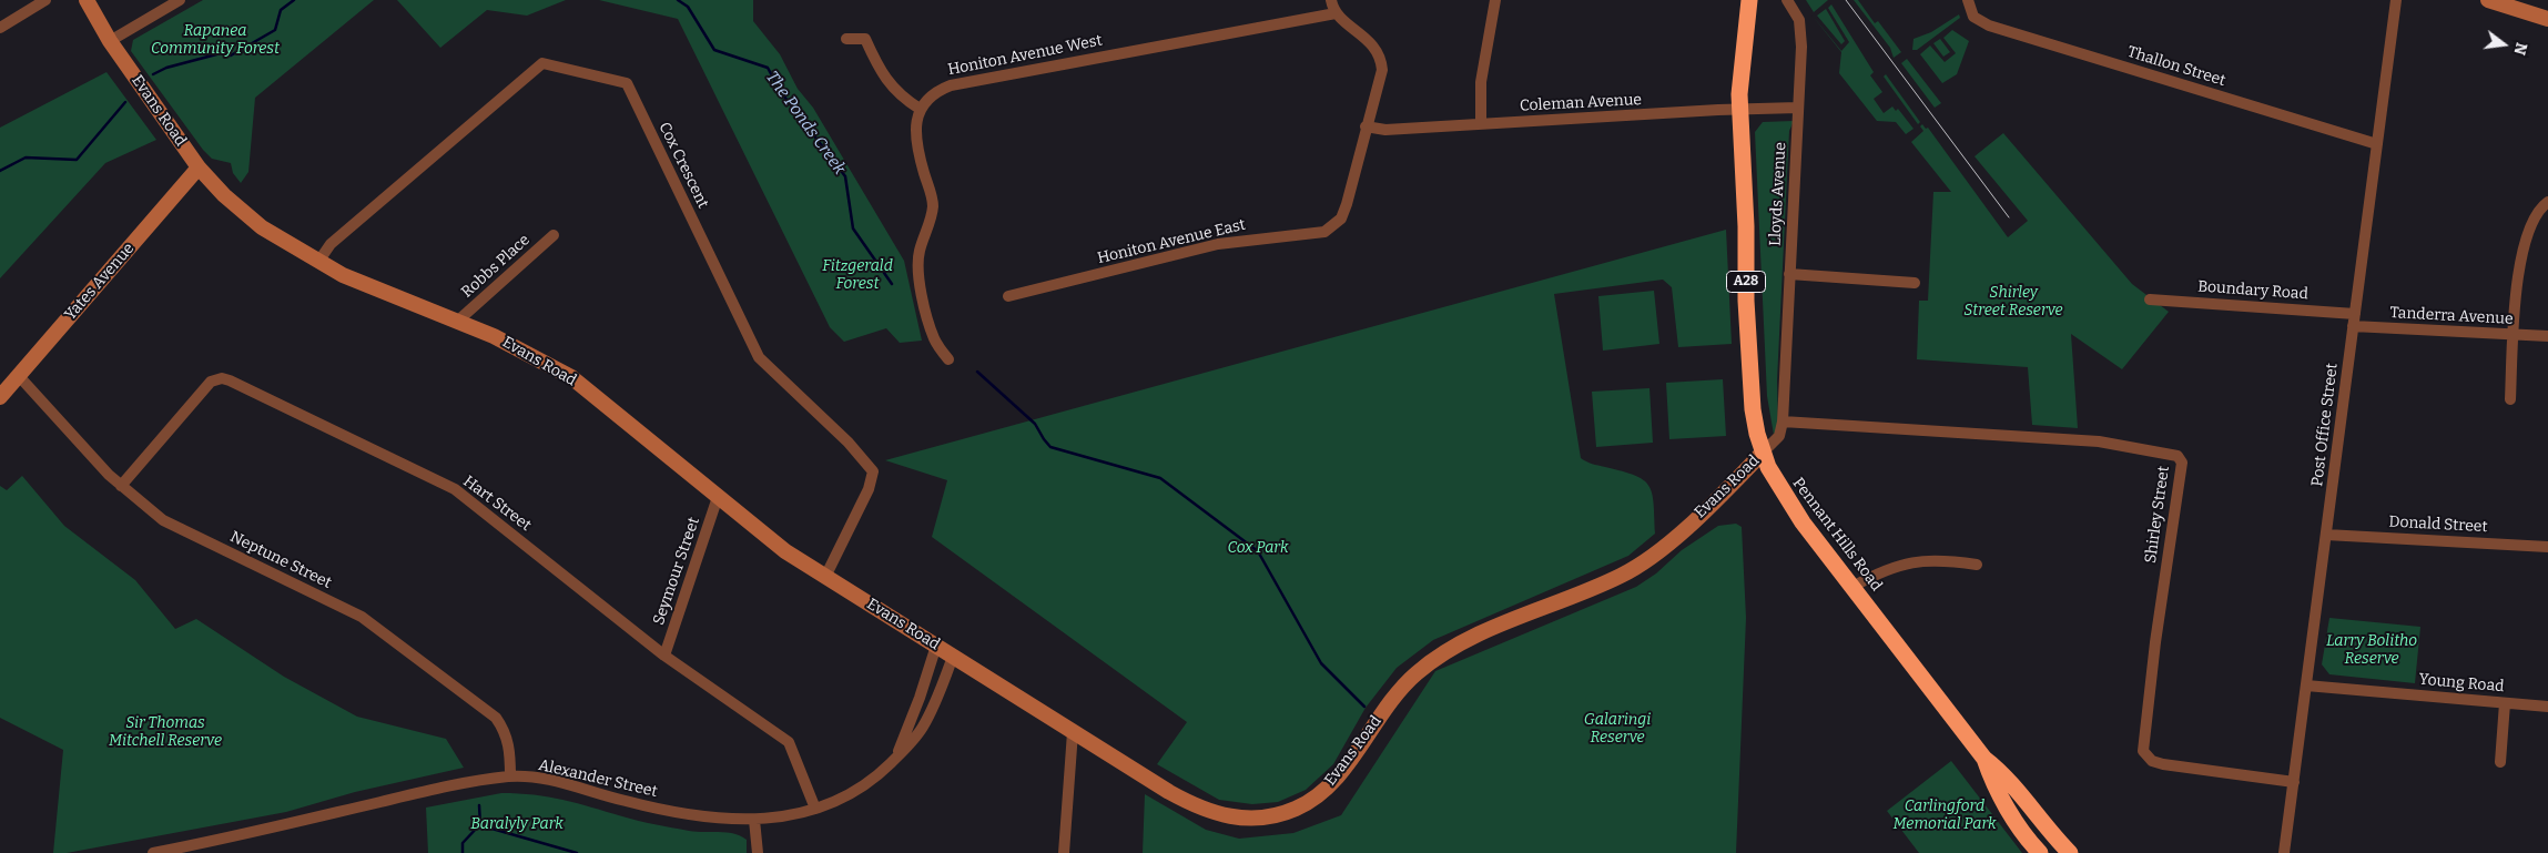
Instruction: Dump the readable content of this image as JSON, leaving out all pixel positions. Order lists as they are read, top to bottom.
{
  "streets": {
    "highway": ["A28", "Pennant Hills Road"],
    "street": [
      "Honiton Avenue West",
      "Thallon Street",
      "Coleman Avenue",
      "Evans Road",
      "Cox Crescent",
      "Lloyds Avenue",
      "Honiton Avenue East",
      "Robbs Place",
      "Yates Avenue",
      "Boundary Road",
      "Tanderra Avenue",
      "Post Office Street",
      "Hart Street",
      "Shirley Street",
      "Donald Street",
      "Neptune Street",
      "Seymour Street",
      "Young Road",
      "Alexander Street"
    ]
  },
  "crossings": [
    ["Honiton Avenue West", "Honiton Avenue East"],
    ["Thallon Street", "Post Office Street"],
    ["Coleman Avenue", "Lloyds Avenue"],
    ["Coleman Avenue", "Honiton Avenue East"],
    ["Coleman Avenue", "Pennant Hills Road"],
    ["Evans Road", "Cox Crescent"],
    ["Evans Road", "Lloyds Avenue"],
    ["Evans Road", "Robbs Place"],
    ["Evans Road", "Yates Avenue"],
    ["Evans Road", "Pennant Hills Road"],
    ["Evans Road", "Seymour Street"],
    ["Evans Road", "Alexander Street"],
    ["Lloyds Avenue", "Shirley Street"],
    ["Lloyds Avenue", "Pennant Hills Road"],
    ["Yates Avenue", "Neptune Street"],
    ["Boundary Road", "Post Office Street"],
    ["Tanderra Avenue", "Post Office Street"],
    ["Post Office Street", "Shirley Street"],
    ["Post Office Street", "Donald Street"],
    ["Post Office Street", "Young Road"],
    ["Hart Street", "Neptune Street"],
    ["Hart Street", "Seymour Street"],
    ["Hart Street", "Alexander Street"],
    ["Neptune Street", "Alexander Street"]
  ],
  "water": ["The Ponds Creek"],
  "parks": [
    "Rapanea Community Forest",
    "Fitzgerald Forest",
    "Shirley Street Reserve",
    "Cox Park",
    "Larry Bolitho Reserve",
    "Galaringi Reserve",
    "Sir Thomas Mitchell Reserve",
    "Carlingford Memorial Park",
    "Baralyly Park"
  ],
  "north": "right"
}
